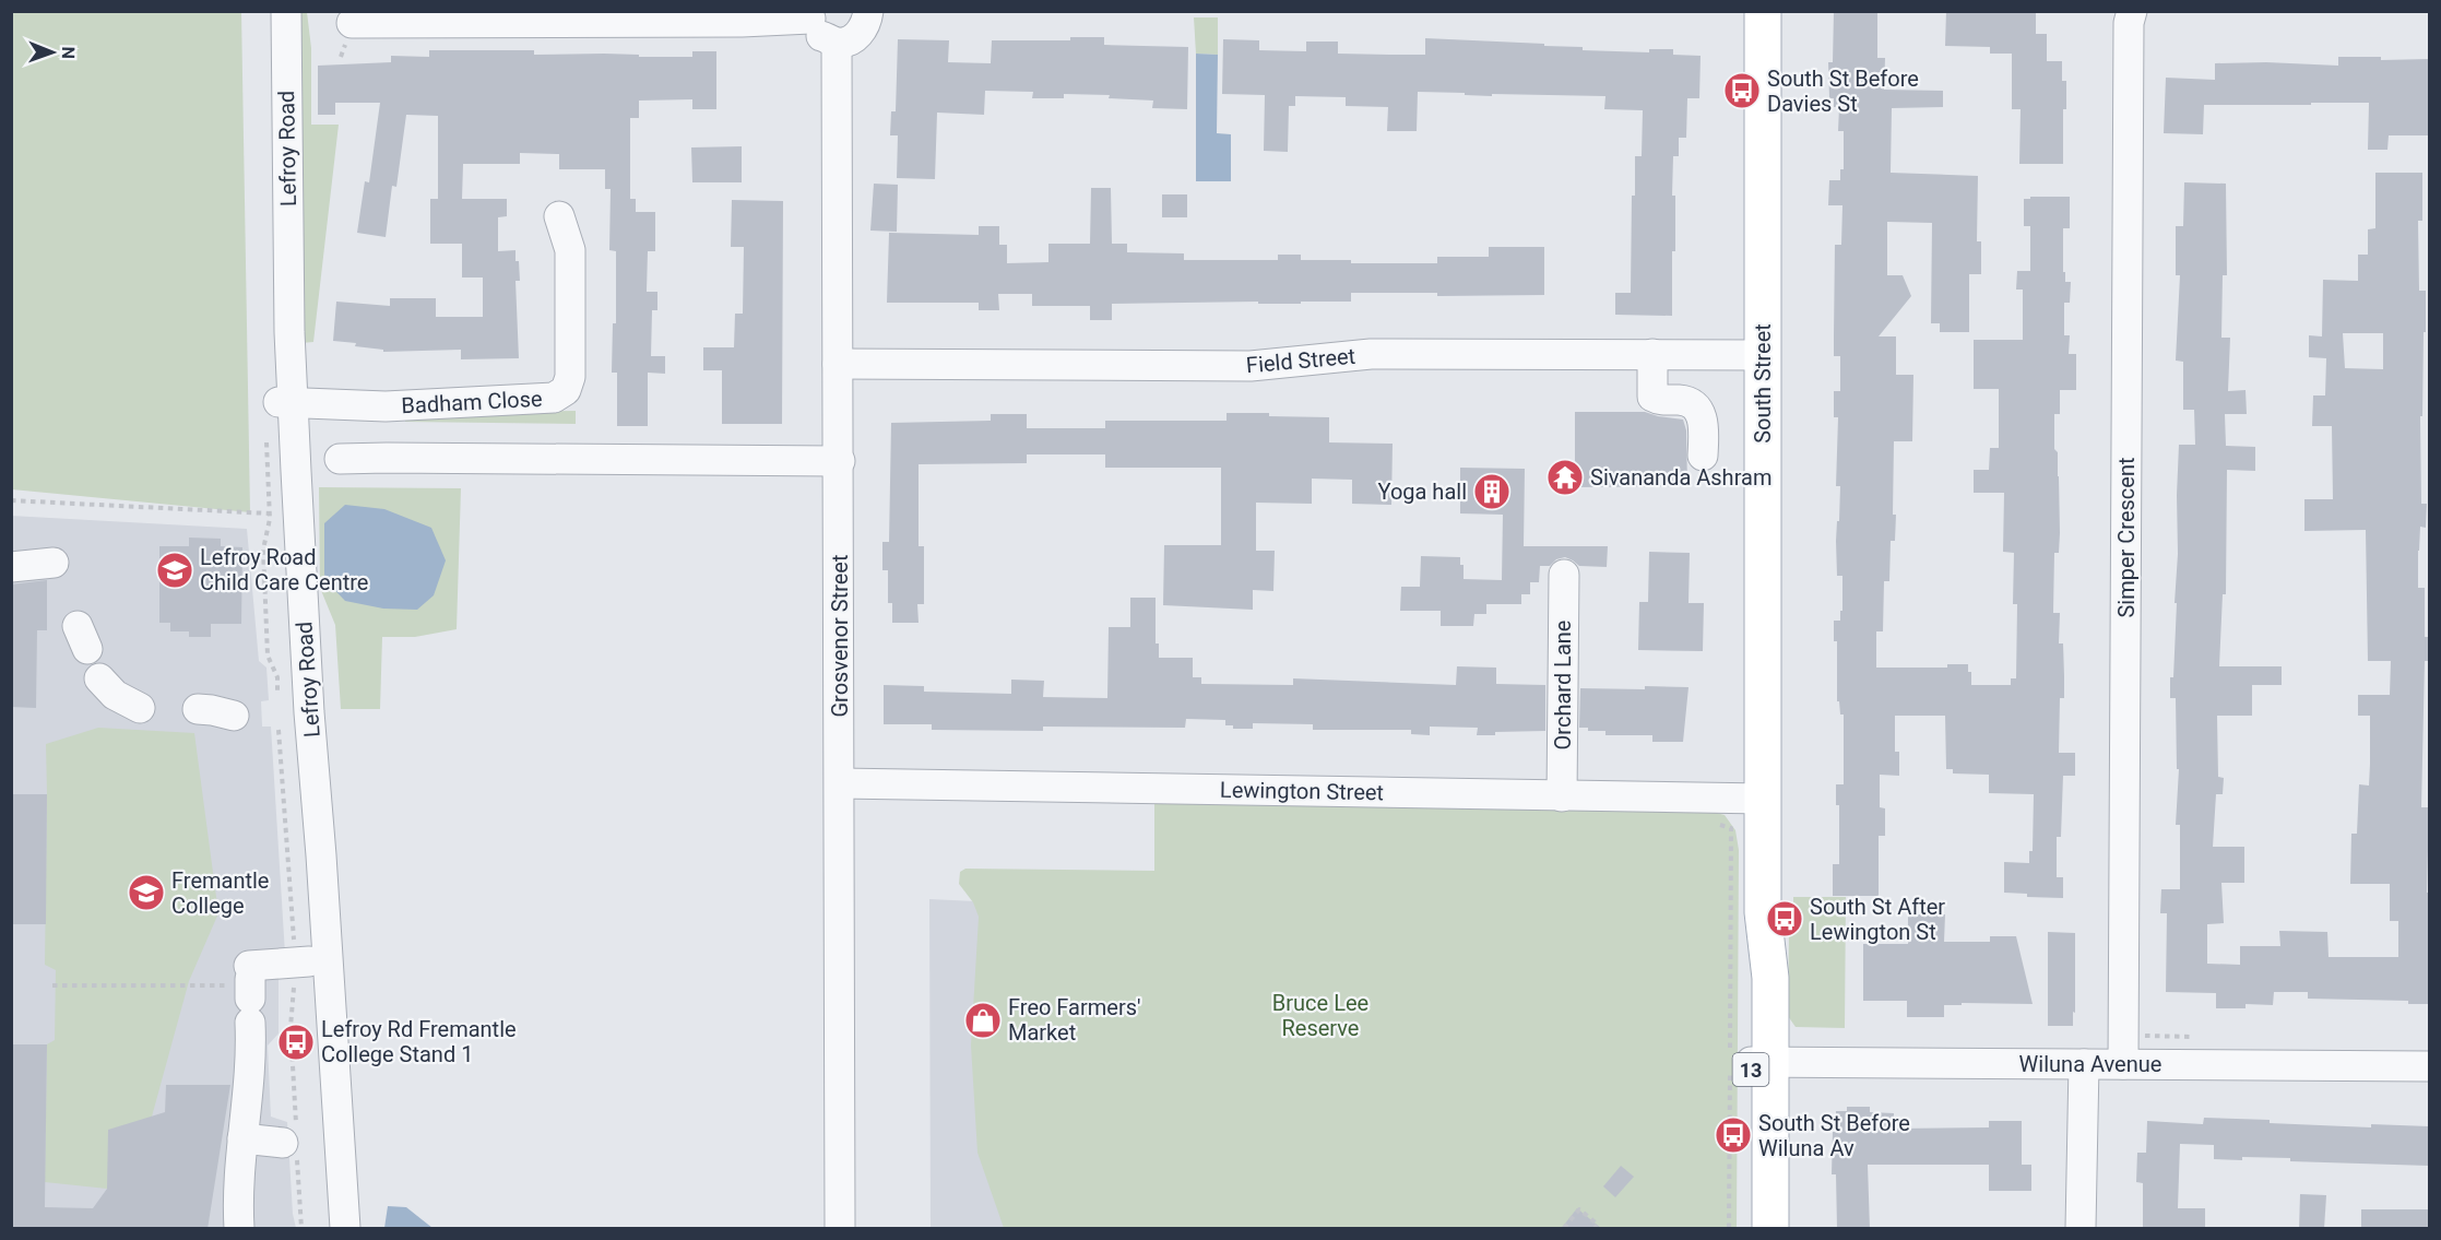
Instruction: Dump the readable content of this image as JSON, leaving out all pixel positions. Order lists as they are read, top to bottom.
{
  "streets": {
    "main road": ["South Street", "13"],
    "street": [
      "Lefroy Road",
      "Field Street",
      "Badham Close",
      "Simper Crescent",
      "Grosvenor Street",
      "Orchard Lane",
      "Lewington Street",
      "Wiluna Avenue"
    ]
  },
  "crossings": [
    ["Lefroy Road", "Badham Close"],
    ["Field Street", "South Street"],
    ["Field Street", "Grosvenor Street"],
    ["South Street", "Lewington Street"],
    ["South Street", "Wiluna Avenue"],
    ["Simper Crescent", "Wiluna Avenue"],
    ["Grosvenor Street", "Lewington Street"],
    ["Orchard Lane", "Lewington Street"]
  ],
  "parks": ["Bruce Lee Reserve"],
  "places": {
    "bus stop": [
      "South St Before Davies St",
      "South St After Lewington St",
      "Lefroy Rd Fremantle College Stand 1",
      "South St Before Wiluna Av"
    ],
    "temple": ["Sivananda Ashram"],
    "building": ["Yoga hall"],
    "school or university": ["Lefroy Road Child Care Centre", "Fremantle College"],
    "shop": ["Freo Farmers' Market"]
  },
  "north": "right"
}
